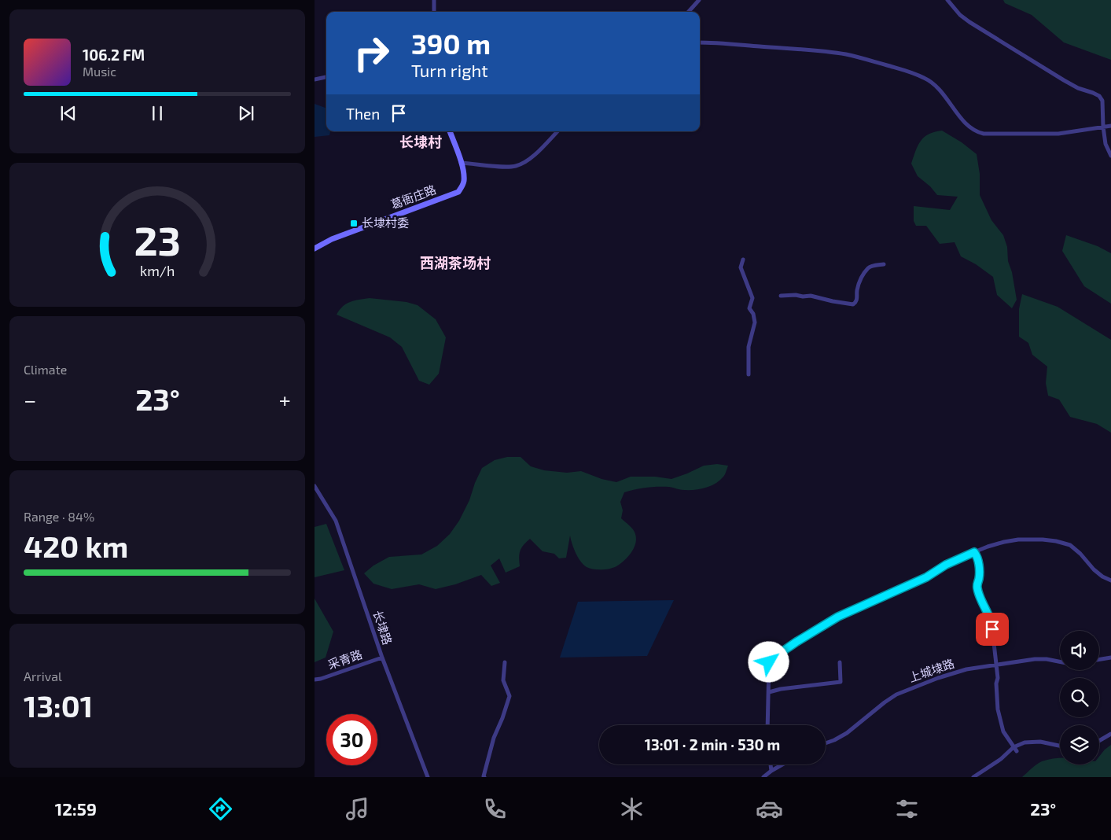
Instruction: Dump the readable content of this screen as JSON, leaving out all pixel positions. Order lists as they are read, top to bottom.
{
  "streets": {
    "street": [
      "葛衙庄路",
      "长埭路",
      "采青路",
      "上城埭路"
    ]
  },
  "crossings": [
    ["长埭路", "采青路"]
  ],
  "districts": ["长埭村", "西湖茶场村"],
  "places": {
    "transit": ["长埭村委"]
  },
  "page": {
    "turn": ["390 m", "Turn right"],
    "song": ["106.2 FM", "Music"],
    "then": "Then",
    "tile": [
      "Climate",
      ["Range · 84%", "420 km"],
      ["Arrival", "13:01"]
    ],
    "heat": ["−", "23°", "+"],
    "limit": "30",
    "trip": "13:01 · 2 min · 530 m",
    "tabs": ["12:59", "23°"],
    "gauge": ["23", "km/h"]
  }
}
